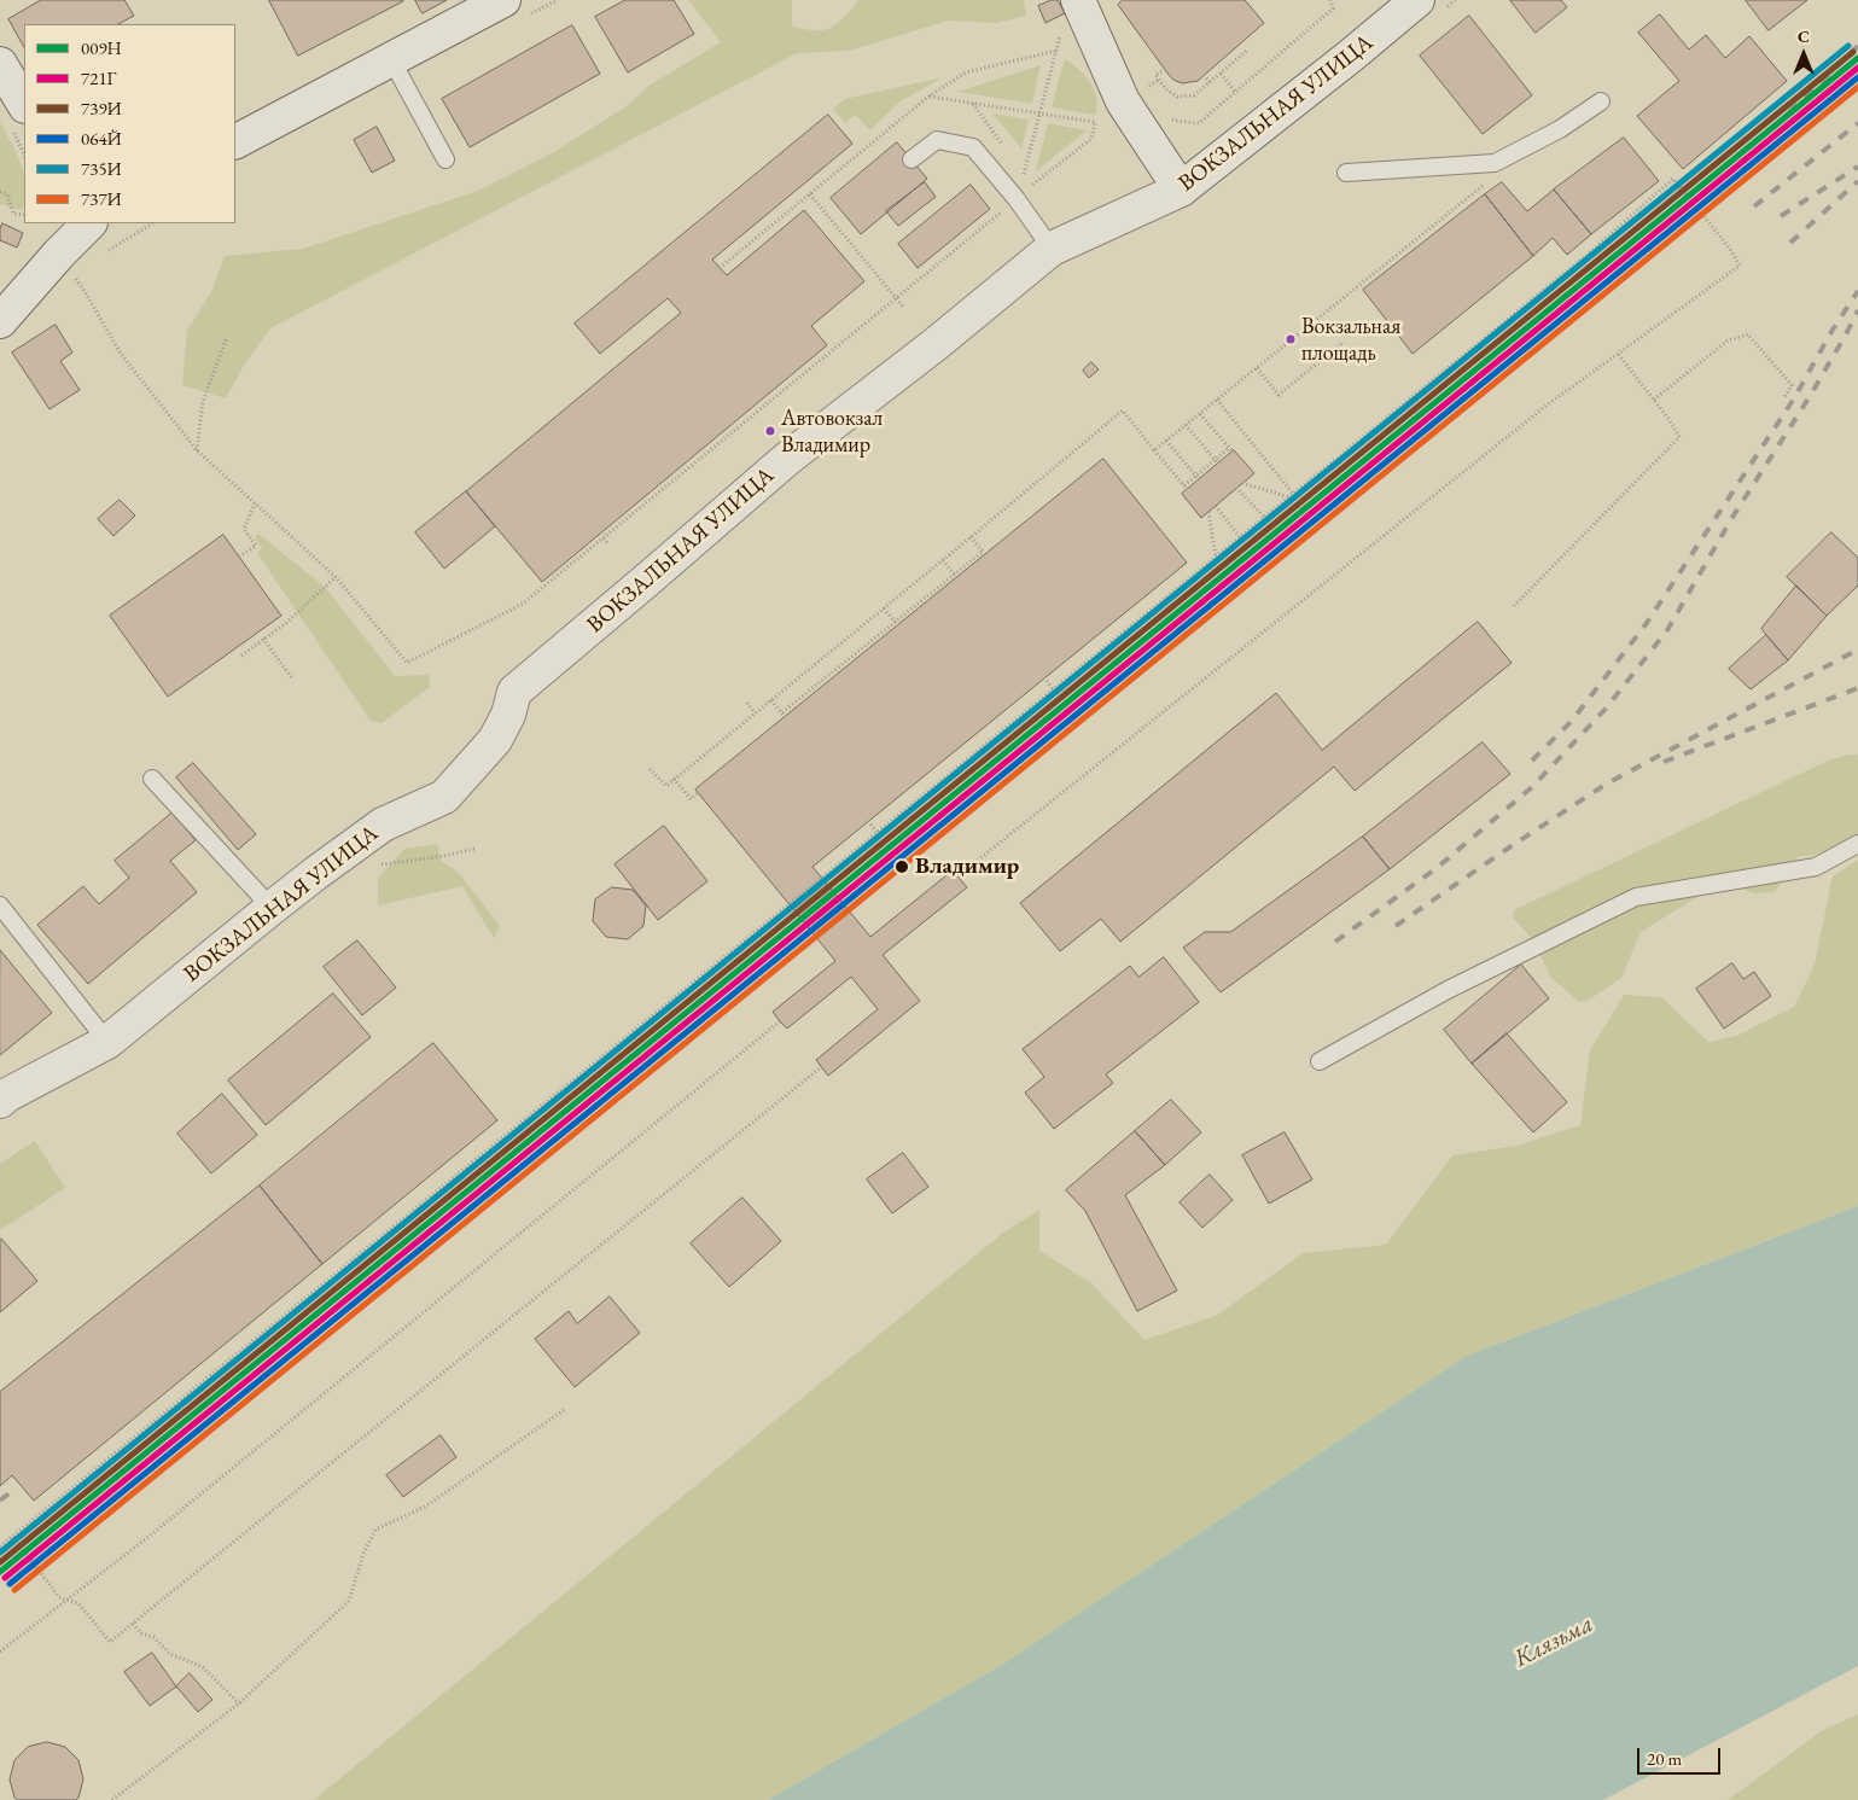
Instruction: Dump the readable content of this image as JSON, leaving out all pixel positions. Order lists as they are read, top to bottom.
{
  "streets": {
    "street": ["ВОКЗАЛЬНАЯ УЛИЦА"]
  },
  "water": ["Клязьма"],
  "places": ["Вокзальная площадь", "Автовокзал Владимир", "Владимир"],
  "lines": [
    "transit line 735И",
    "transit line 739И",
    "transit line 009Н",
    "transit line 721Г",
    "transit line 064Й",
    "transit line 737И"
  ],
  "legend": [
    "009Н",
    "721Г",
    "739И",
    "064Й",
    "735И",
    "737И"
  ],
  "scale_bar": "20 m",
  "north": "top"
}
